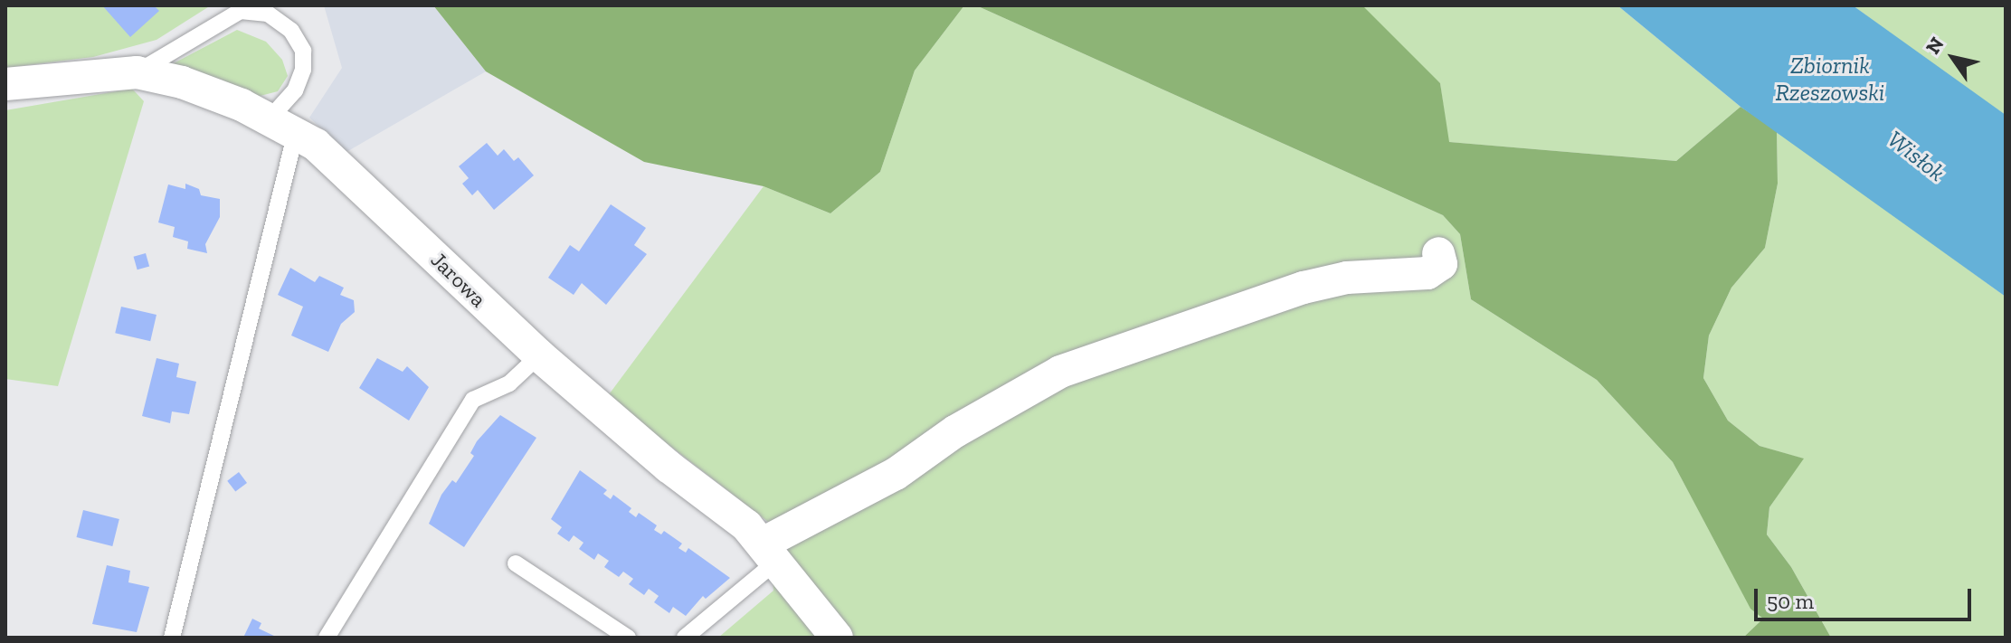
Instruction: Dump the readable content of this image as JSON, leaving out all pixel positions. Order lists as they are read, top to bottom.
{
  "streets": {
    "street": ["Jarowa"]
  },
  "water": ["Zbiornik Rzeszowski", "Wisłok"],
  "scale_bar": "50 m",
  "north": "top left"
}
